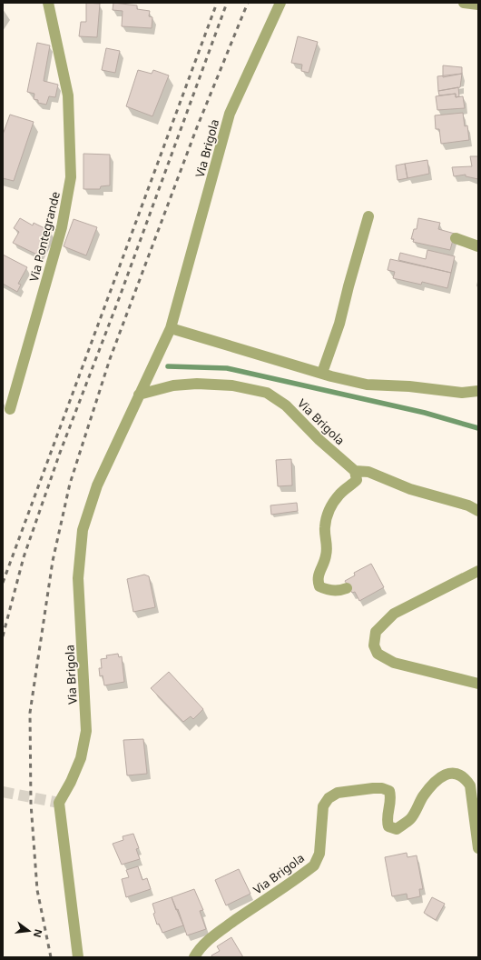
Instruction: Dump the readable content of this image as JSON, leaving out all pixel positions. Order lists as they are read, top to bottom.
{
  "streets": {
    "street": ["Via Brigola", "Via Pontegrande"]
  },
  "north": "right"
}
